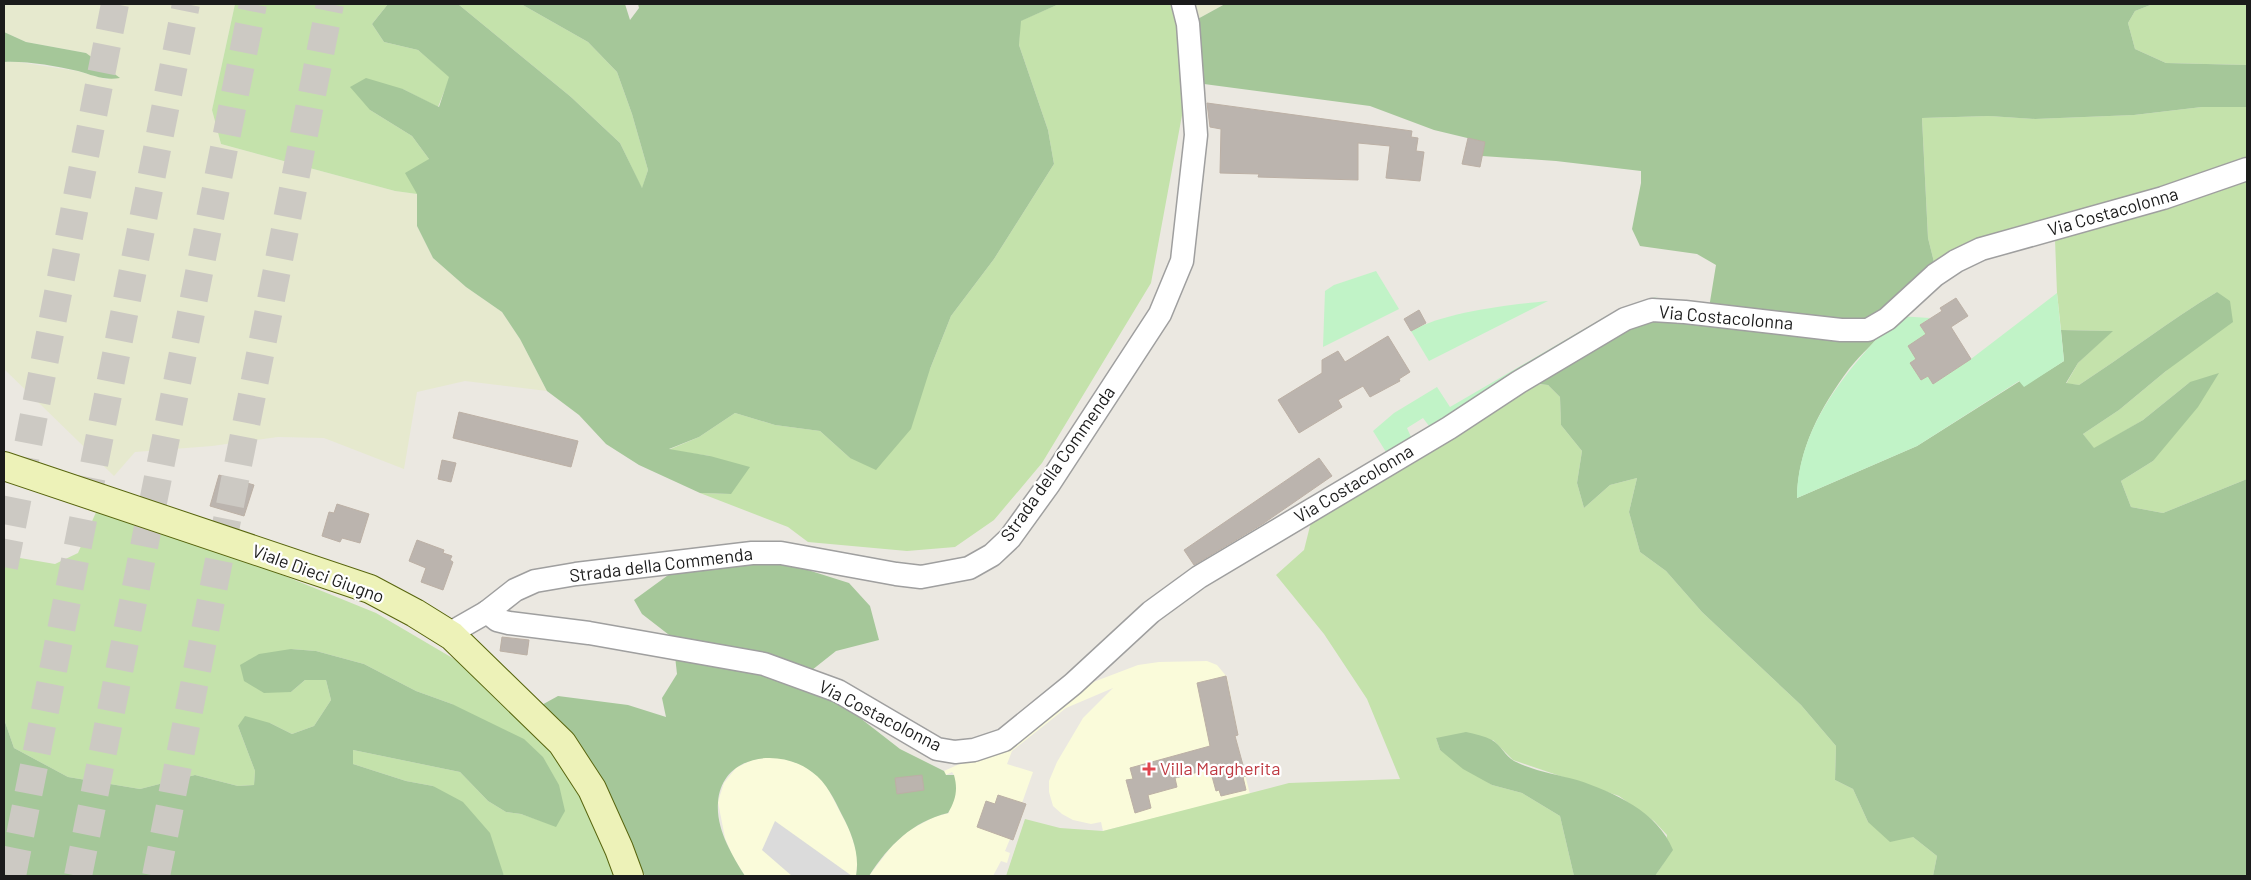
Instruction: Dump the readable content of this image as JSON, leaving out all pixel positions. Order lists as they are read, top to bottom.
{
  "streets": {
    "main road": ["Viale Dieci Giugno"],
    "street": ["Via Costacolonna", "Strada della Commenda"]
  },
  "crossings": [
    ["Via Costacolonna", "Strada della Commenda"],
    ["Strada della Commenda", "Viale Dieci Giugno"]
  ],
  "places": {
    "health": ["Villa Margherita"]
  }
}
